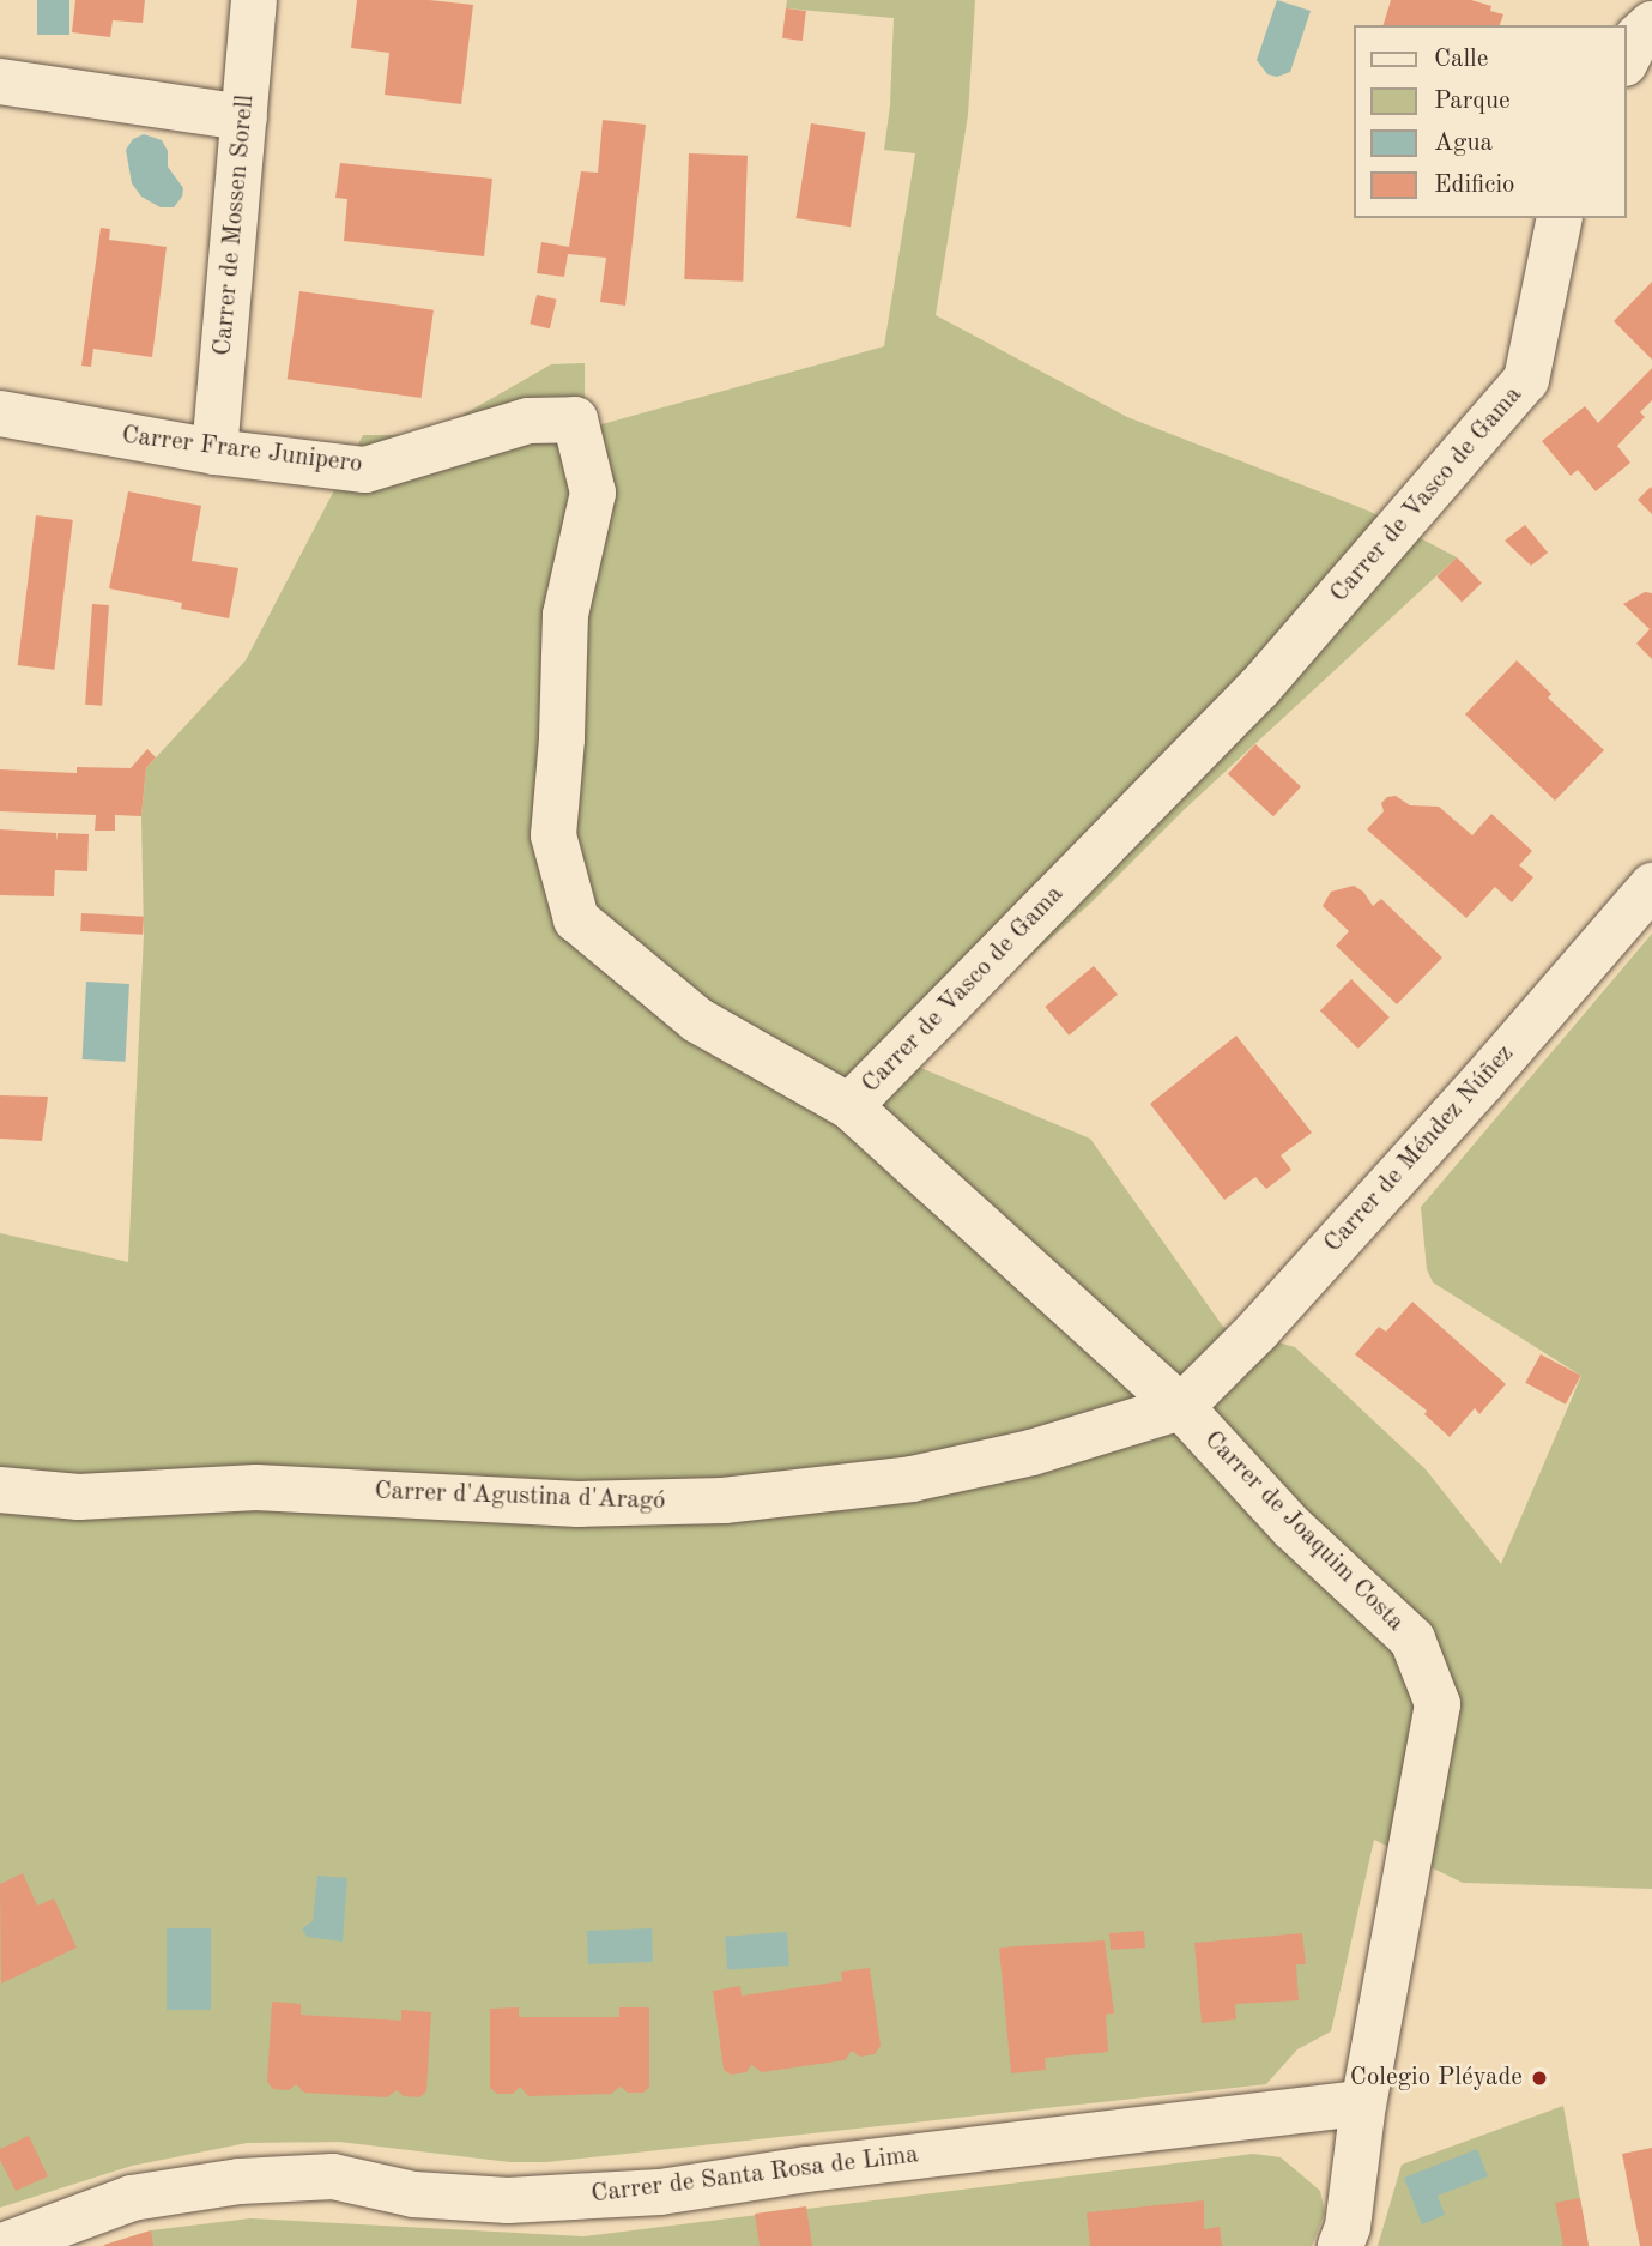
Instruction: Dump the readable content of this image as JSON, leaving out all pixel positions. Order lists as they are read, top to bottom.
{
  "streets": {
    "street": [
      "Carrer de Mossen Sorell",
      "Carrer Frare Junipero",
      "Carrer de Vasco de Gama",
      "Carrer de Méndez Núñez",
      "Carrer d'Agustina d'Aragó",
      "Carrer de Joaquim Costa",
      "Carrer de Santa Rosa de Lima"
    ]
  },
  "crossings": [
    ["Carrer de Mossen Sorell", "Carrer Frare Junipero"],
    ["Carrer Frare Junipero", "Carrer de Vasco de Gama"],
    ["Carrer de Vasco de Gama", "Carrer de Joaquim Costa"],
    ["Carrer de Méndez Núñez", "Carrer d'Agustina d'Aragó"],
    ["Carrer de Méndez Núñez", "Carrer de Joaquim Costa"],
    ["Carrer d'Agustina d'Aragó", "Carrer de Joaquim Costa"],
    ["Carrer de Joaquim Costa", "Carrer de Santa Rosa de Lima"]
  ],
  "places": ["Colegio Pléyade"],
  "legend": [
    "Calle",
    "Parque",
    "Agua",
    "Edificio"
  ]
}
